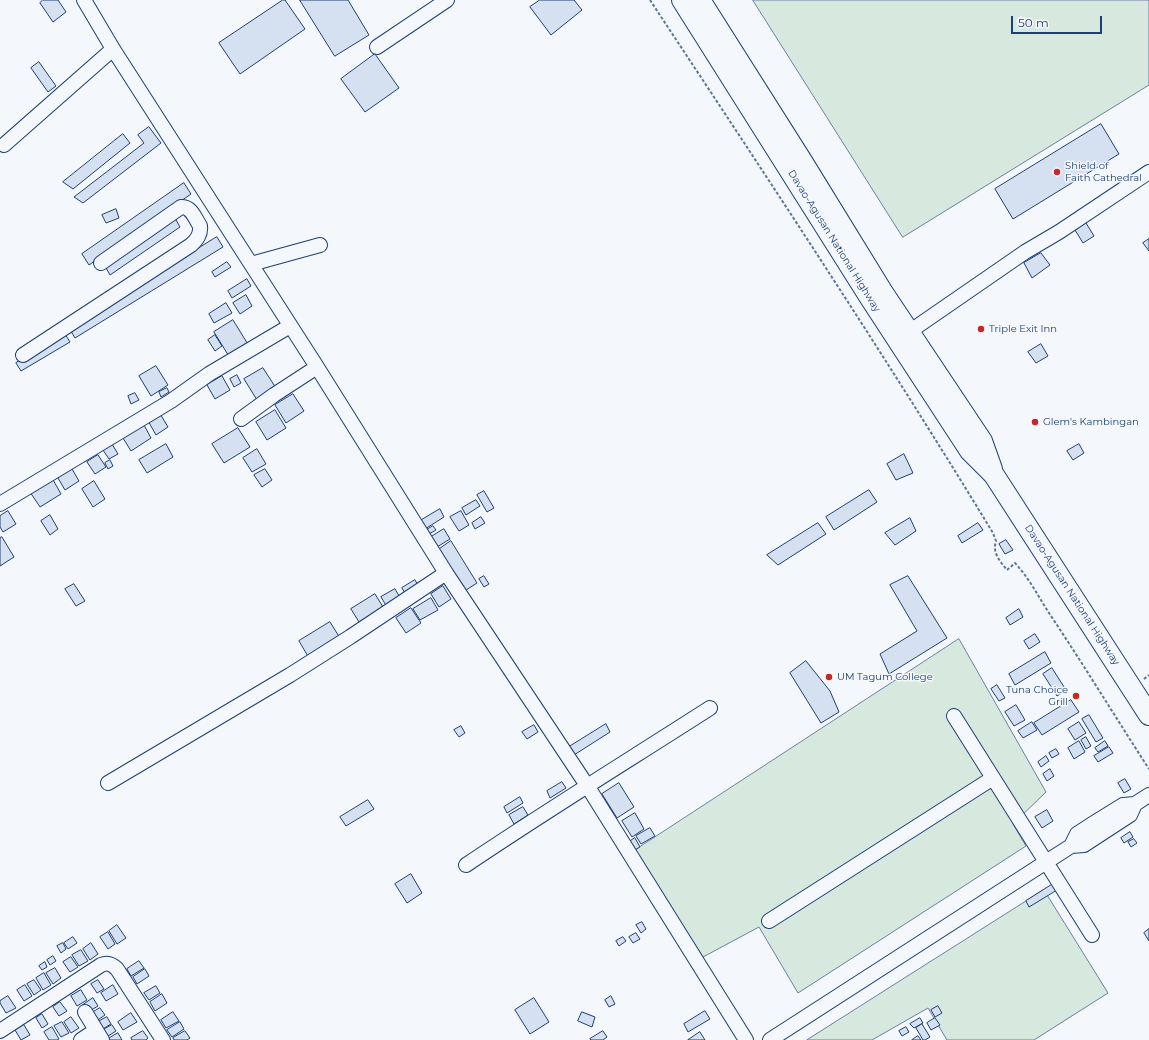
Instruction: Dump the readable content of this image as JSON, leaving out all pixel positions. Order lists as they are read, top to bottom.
{
  "streets": {
    "highway": ["Davao-Agusan National Highway"]
  },
  "places": [
    "Shield of Faith Cathedral",
    "Triple Exit Inn",
    "Glem's Kambingan",
    "UM Tagum College",
    "Tuna Choice Grill"
  ],
  "scale_bar": "50 m"
}
